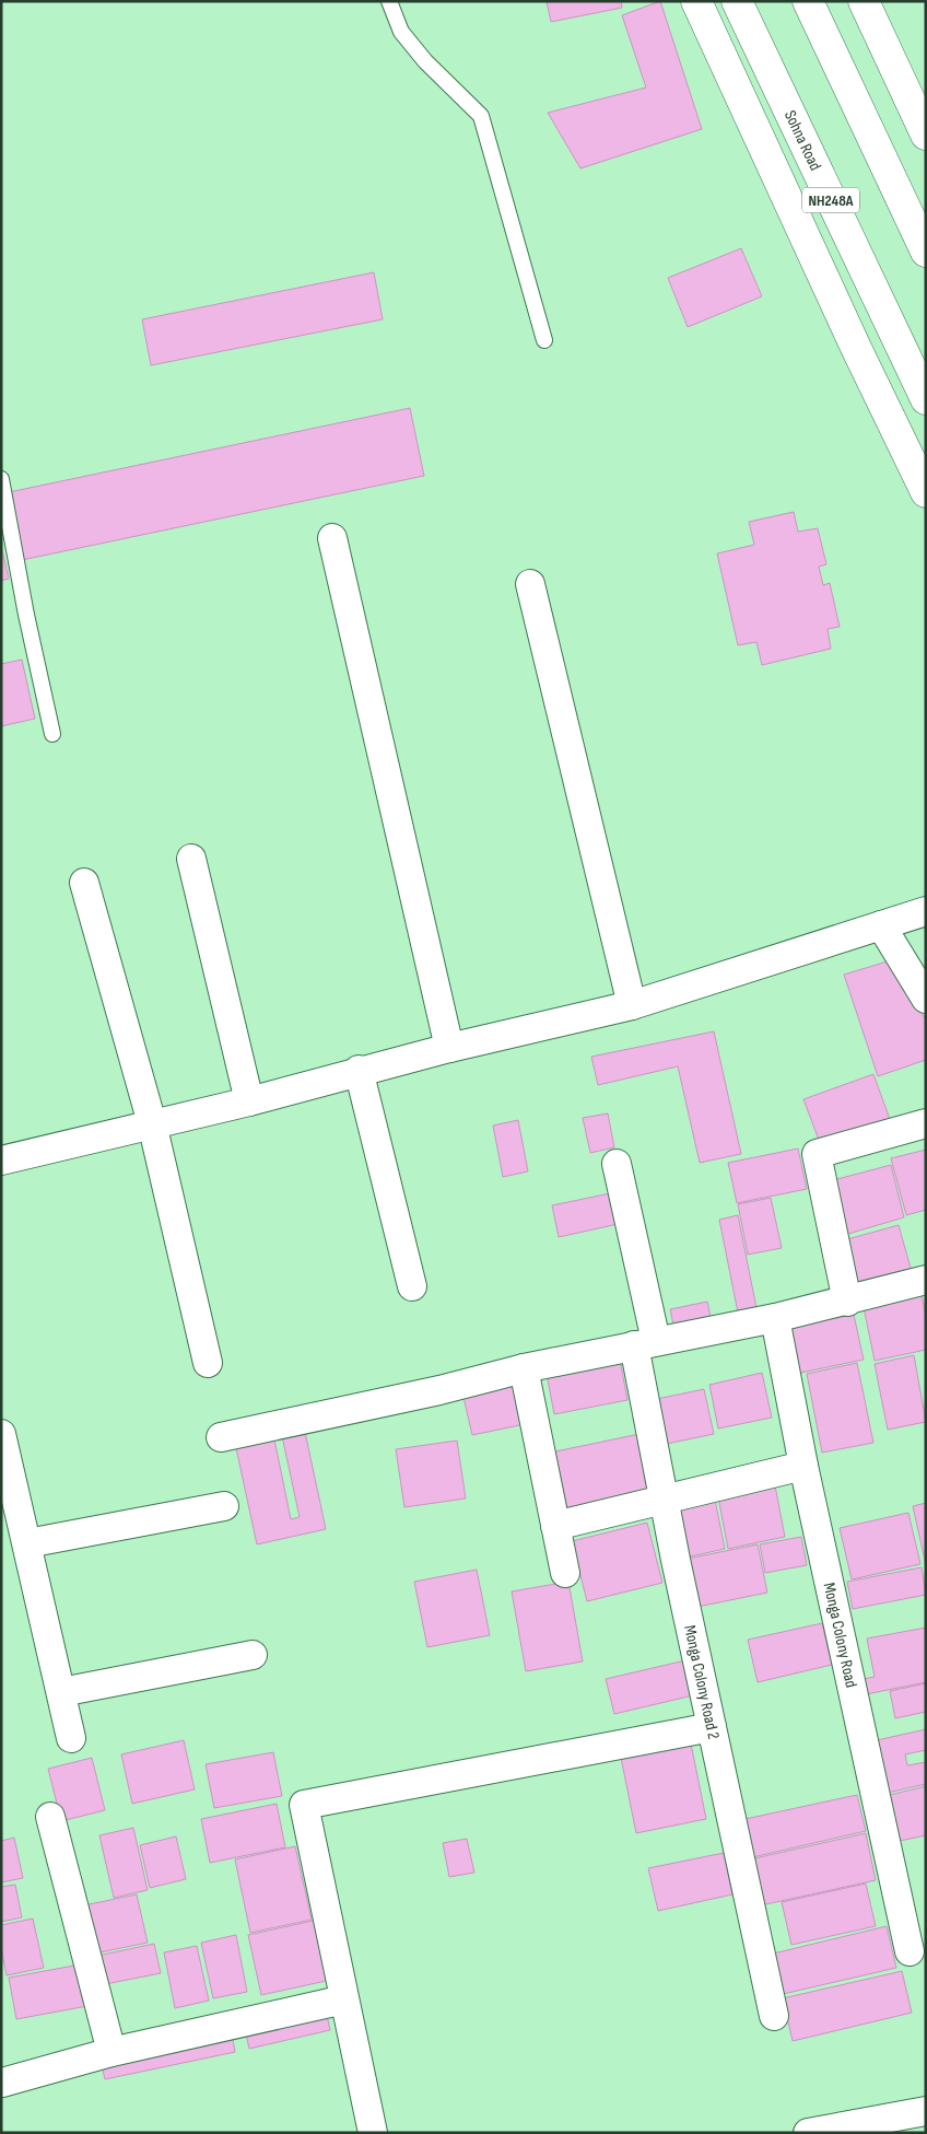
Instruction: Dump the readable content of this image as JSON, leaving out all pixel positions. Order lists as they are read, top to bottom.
{
  "streets": {
    "main road": ["Sohna Road", "NH248A"],
    "street": ["Monga Colony Road", "Monga Colony Road 2"]
  }
}
